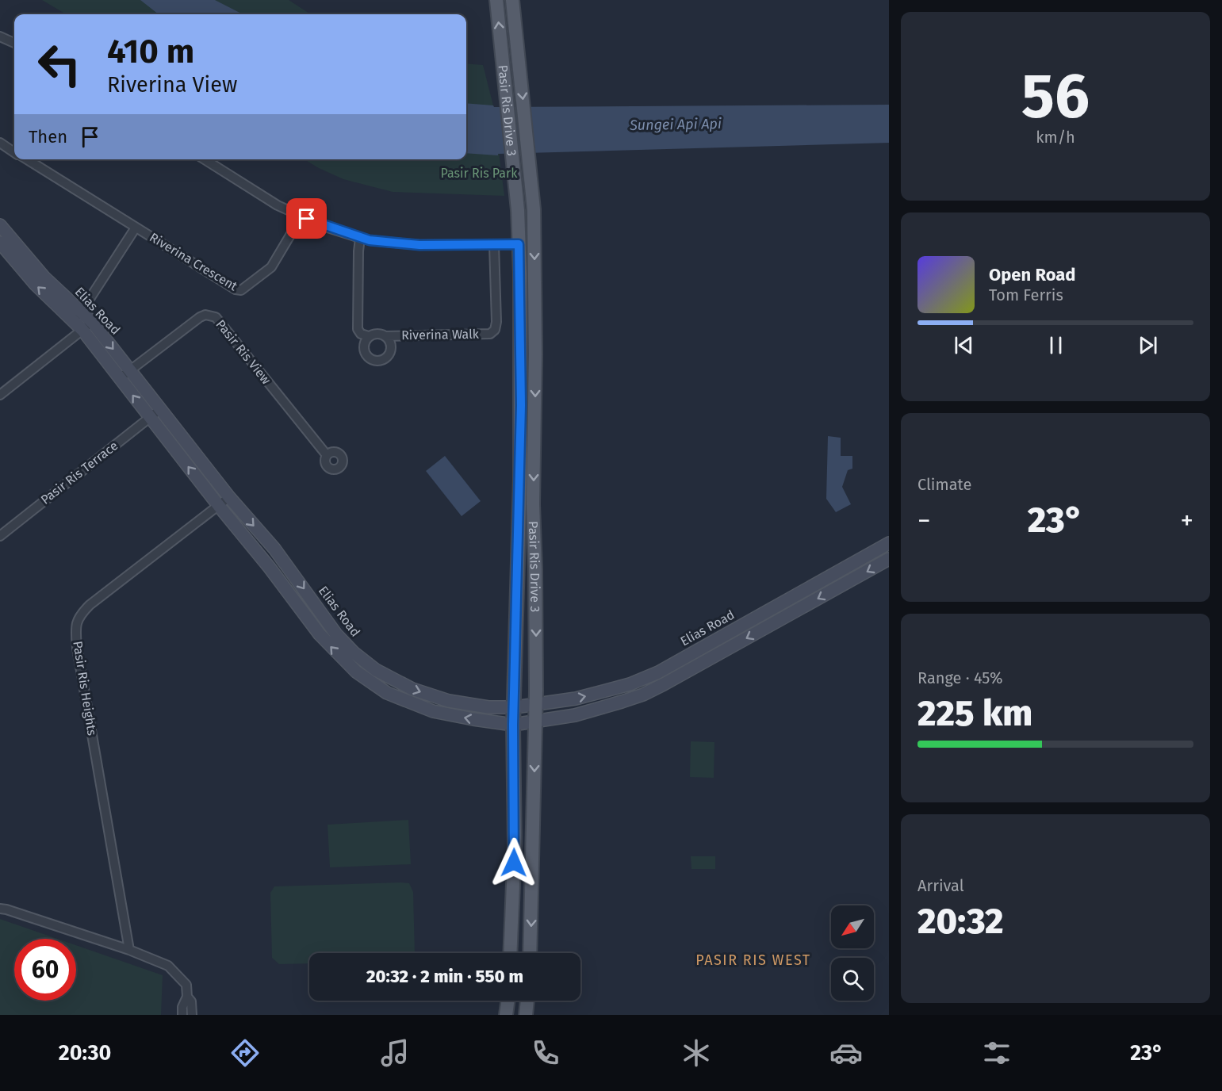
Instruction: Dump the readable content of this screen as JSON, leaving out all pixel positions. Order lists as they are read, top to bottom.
{
  "streets": {
    "main road": ["Pasir Ris Drive 3"],
    "street": [
      "Riverina Crescent",
      "Elias Road",
      "Riverina Walk",
      "Pasir Ris View",
      "Pasir Ris Terrace",
      "Pasir Ris Heights"
    ]
  },
  "crossings": [
    ["Pasir Ris Drive 3", "Elias Road"],
    ["Riverina Crescent", "Elias Road"],
    ["Elias Road", "Pasir Ris View"],
    ["Elias Road", "Pasir Ris Terrace"],
    ["Elias Road", "Pasir Ris Heights"]
  ],
  "districts": ["PASIR RIS WEST"],
  "water": ["Sungei Api Api"],
  "parks": ["Pasir Ris Park"],
  "north": "bottom left",
  "page": {
    "tile": [
      ["56", "km/h"],
      "Climate",
      ["Range · 45%", "225 km"],
      ["Arrival", "20:32"]
    ],
    "turn": ["410 m", "Riverina View"],
    "then": "Then",
    "song": ["Open Road", "Tom Ferris"],
    "heat": ["−", "23°", "+"],
    "limit": "60",
    "trip": "20:32 · 2 min · 550 m",
    "tabs": ["20:30", "23°"]
  }
}
